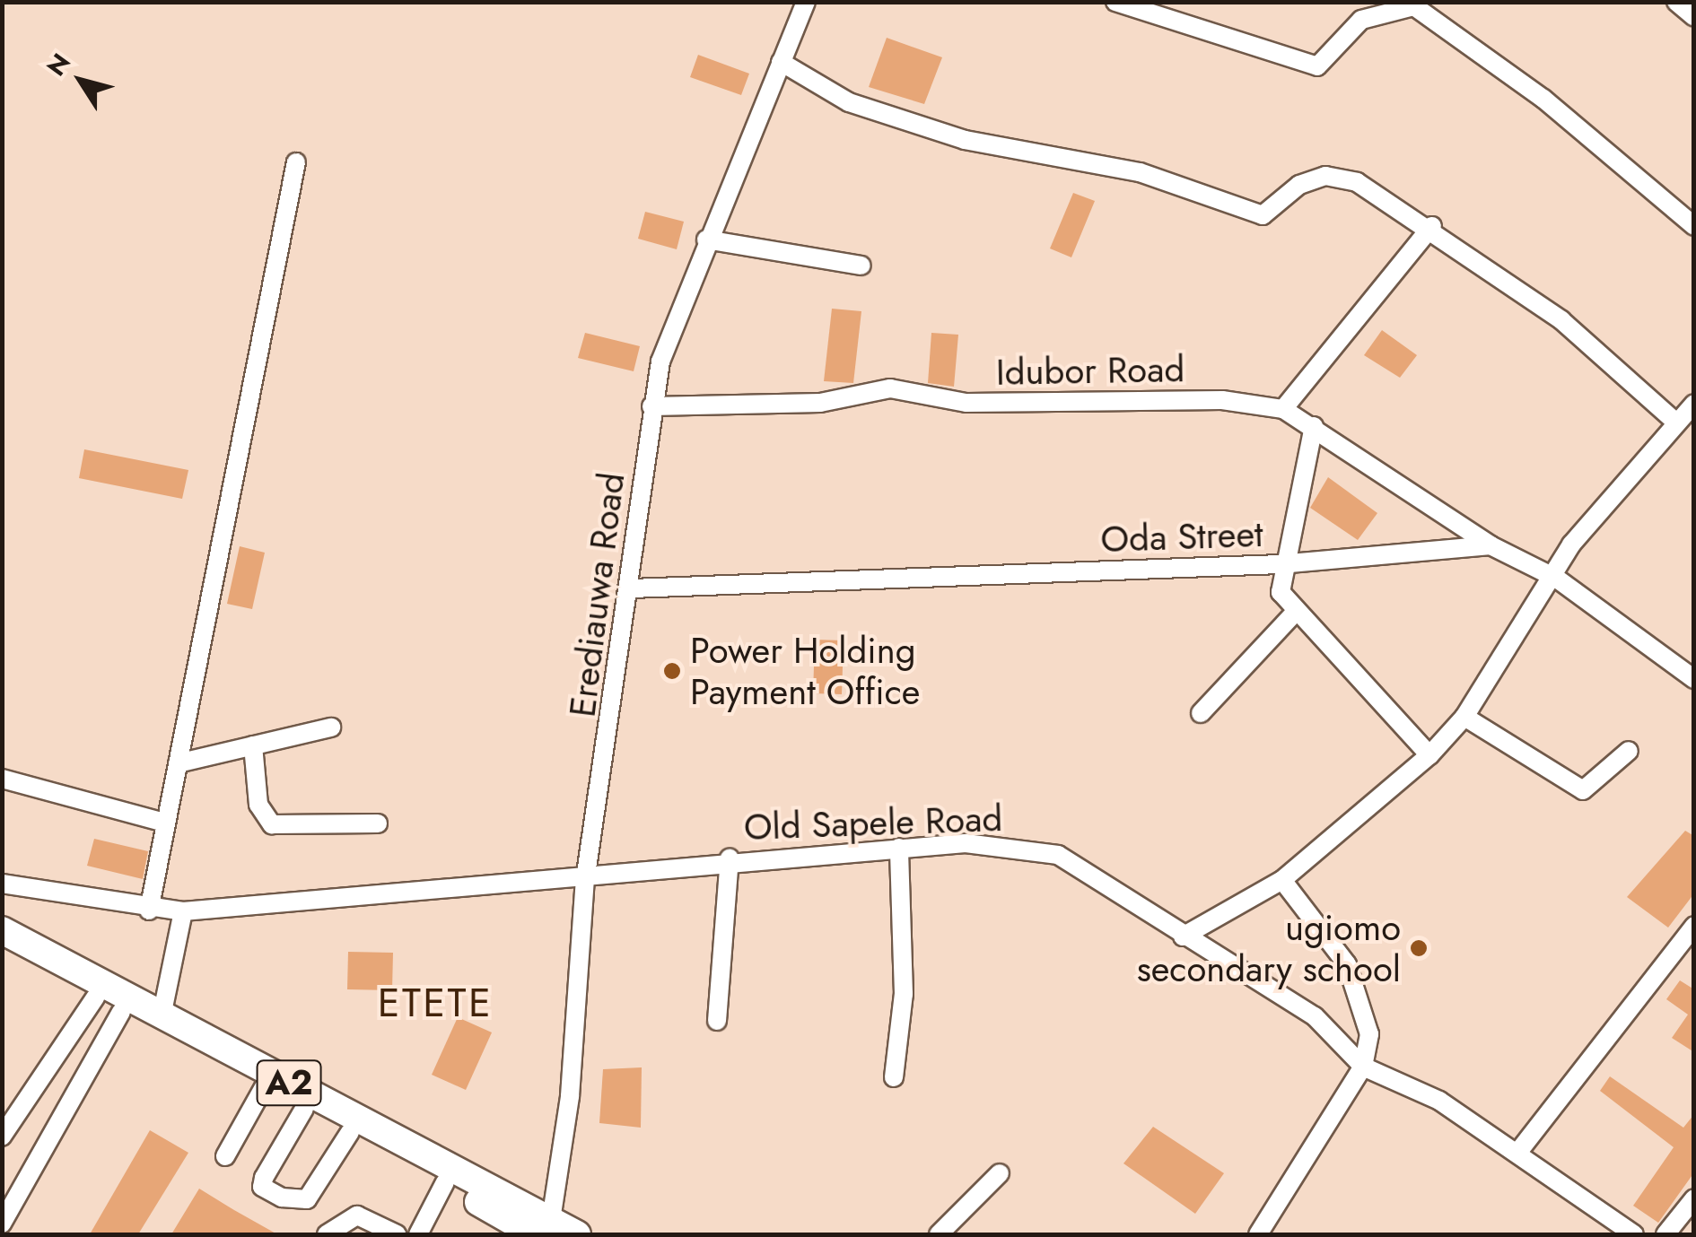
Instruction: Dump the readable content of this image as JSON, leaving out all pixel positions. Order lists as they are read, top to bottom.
{
  "streets": {
    "highway": ["A2"],
    "street": [
      "Idubor Road",
      "Oda Street",
      "Erediauwa Road",
      "Old Sapele Road"
    ]
  },
  "crossings": [
    ["Idubor Road", "Oda Street"],
    ["Idubor Road", "Erediauwa Road"],
    ["Oda Street", "Erediauwa Road"],
    ["Erediauwa Road", "Old Sapele Road"],
    ["Erediauwa Road", "A2"]
  ],
  "districts": ["ETETE"],
  "places": ["Power Holding Payment Office", "ugiomo secondary school"],
  "north": "top left"
}
